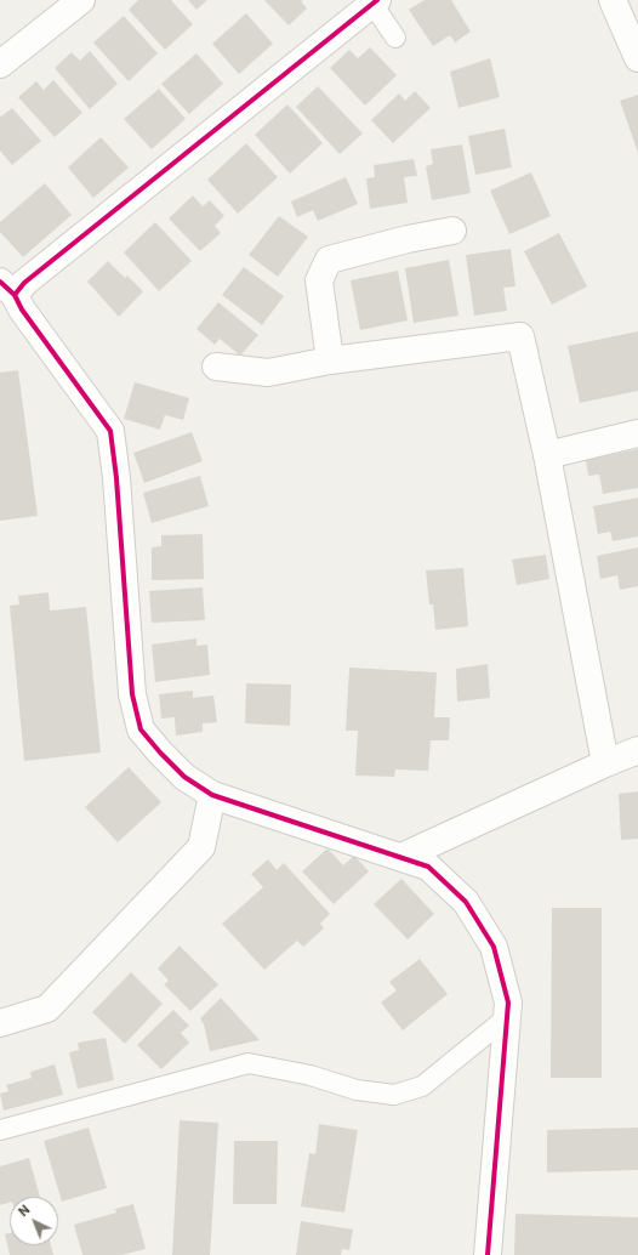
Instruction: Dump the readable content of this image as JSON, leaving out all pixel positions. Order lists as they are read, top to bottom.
{
  "north": "top left"
}
